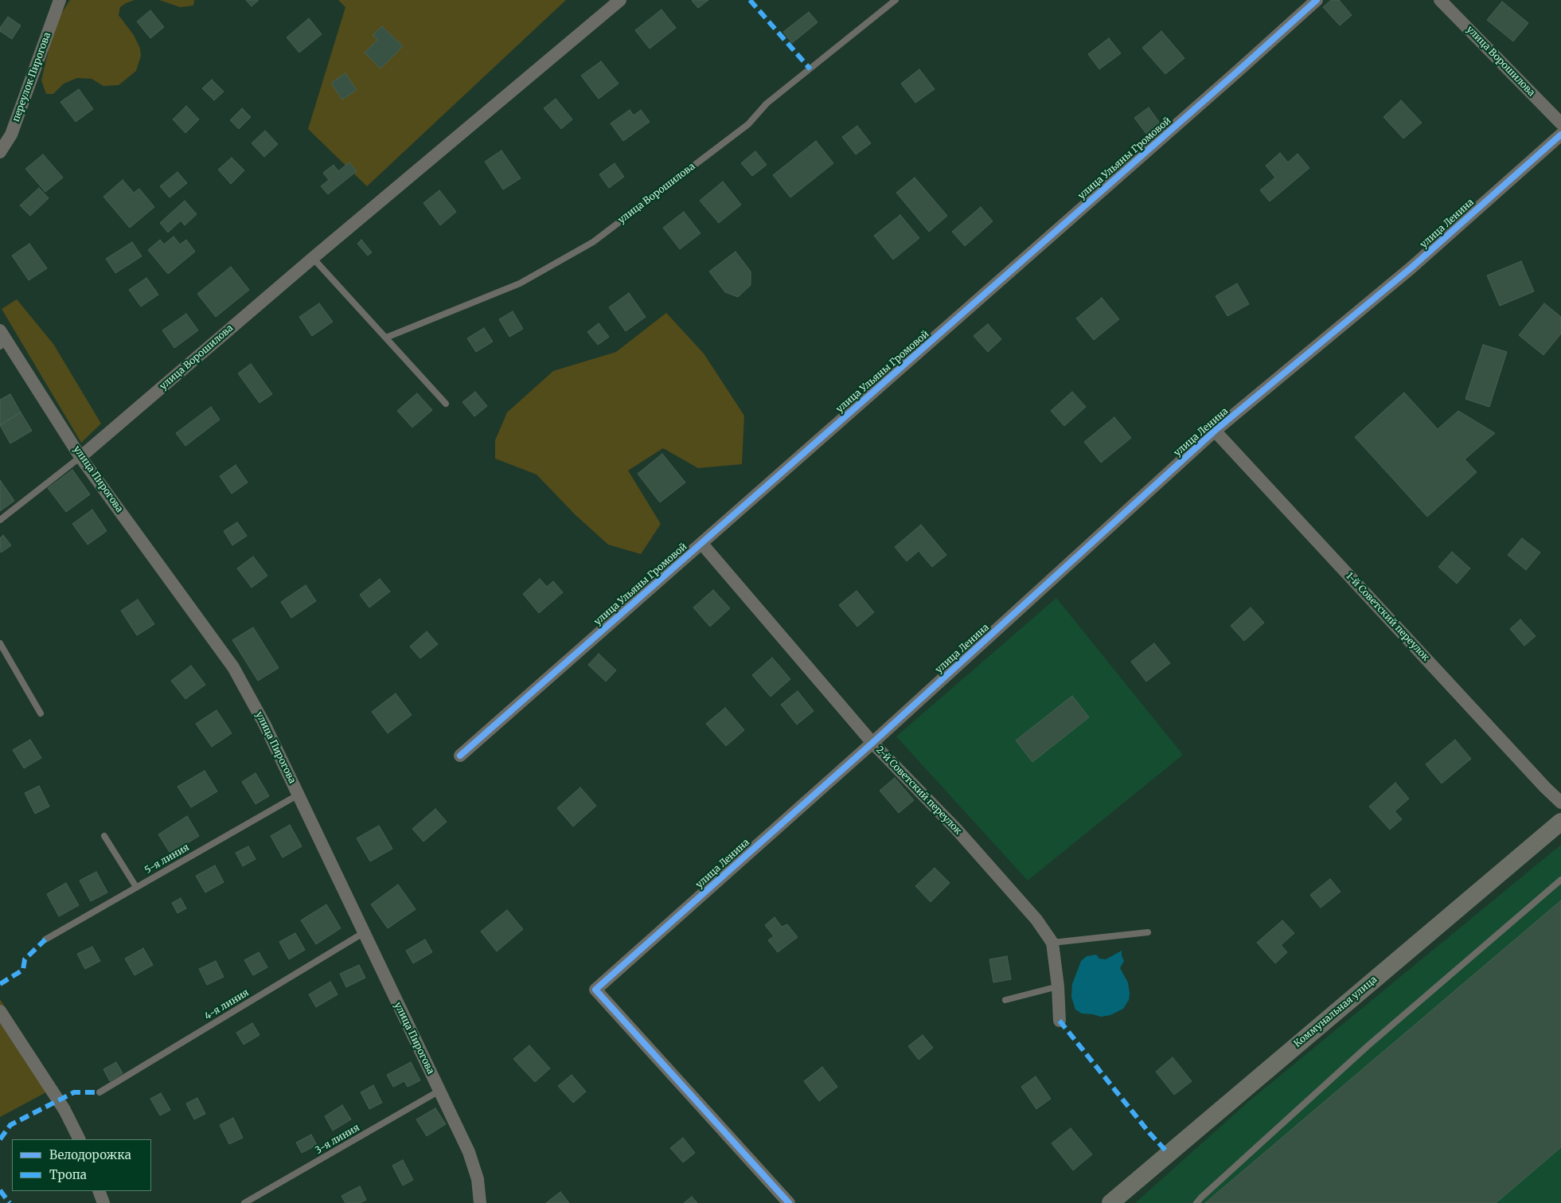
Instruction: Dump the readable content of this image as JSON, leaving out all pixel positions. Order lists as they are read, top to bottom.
{
  "streets": {
    "street": [
      "улица Ворошилова",
      "переулок Пирогова",
      "улица Ульяны Громовой",
      "улица Ленина",
      "улица Пирогова",
      "1-й Советский переулок",
      "2-й Советский переулок",
      "Коммунальная улица"
    ],
    "lane": ["5-я линия", "4-я линия", "3-я линия"]
  },
  "crossings": [
    ["улица Ворошилова", "улица Пирогова"],
    ["улица Ульяны Громовой", "2-й Советский переулок"],
    ["улица Ленина", "1-й Советский переулок"],
    ["улица Ленина", "2-й Советский переулок"],
    ["улица Пирогова", "5-я линия"],
    ["улица Пирогова", "4-я линия"],
    ["улица Пирогова", "3-я линия"]
  ],
  "legend": ["Велодорожка", "Тропа"]
}
